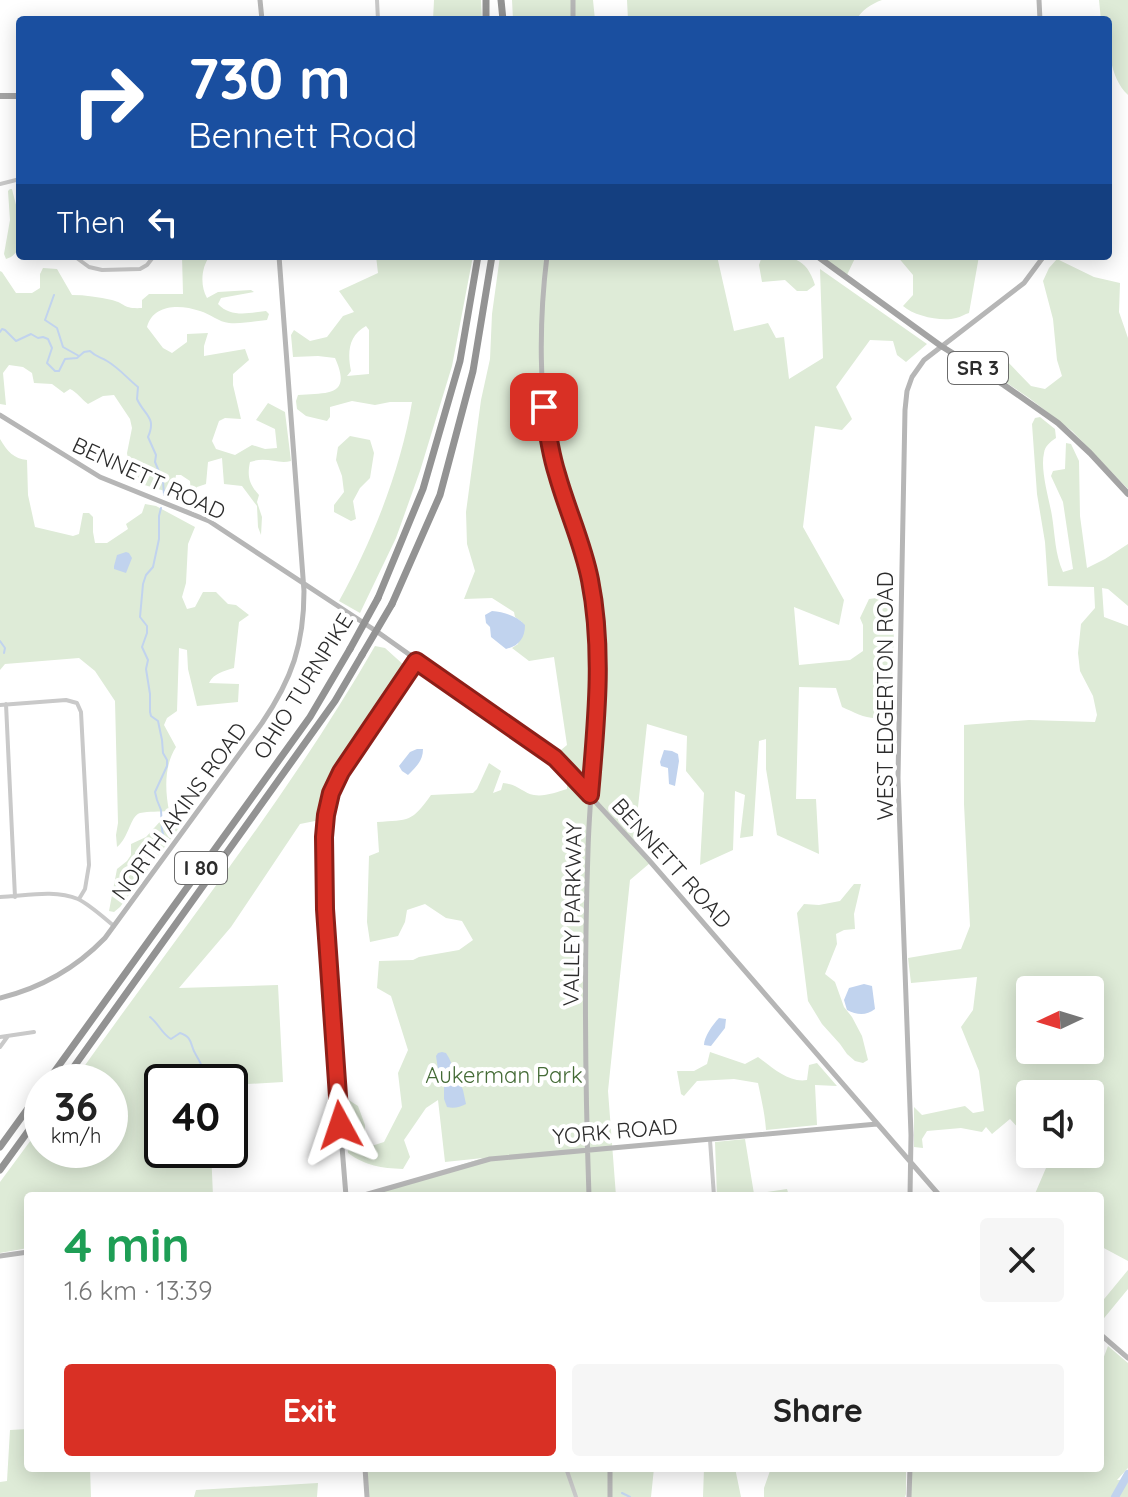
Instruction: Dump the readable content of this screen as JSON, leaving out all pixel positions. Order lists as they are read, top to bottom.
{
  "streets": {
    "highway": ["OHIO TURNPIKE", "I 80"],
    "main road": ["SR 3"],
    "street": [
      "BENNETT ROAD",
      "WEST EDGERTON ROAD",
      "NORTH AKINS ROAD",
      "VALLEY PARKWAY",
      "YORK ROAD"
    ]
  },
  "crossings": [
    ["SR 3", "WEST EDGERTON ROAD"],
    ["BENNETT ROAD", "WEST EDGERTON ROAD"],
    ["BENNETT ROAD", "NORTH AKINS ROAD"],
    ["BENNETT ROAD", "VALLEY PARKWAY"],
    ["BENNETT ROAD", "YORK ROAD"],
    ["VALLEY PARKWAY", "YORK ROAD"]
  ],
  "parks": ["Aukerman Park"],
  "north": "left",
  "page": {
    "turn": ["730 m", "Bennett Road"],
    "then": "Then",
    "speed": "36 km/h",
    "limit": "40",
    "heading": ["4 min", "1.6 km · 13:39"],
    "buttons": ["Exit", "Share"]
  }
}
